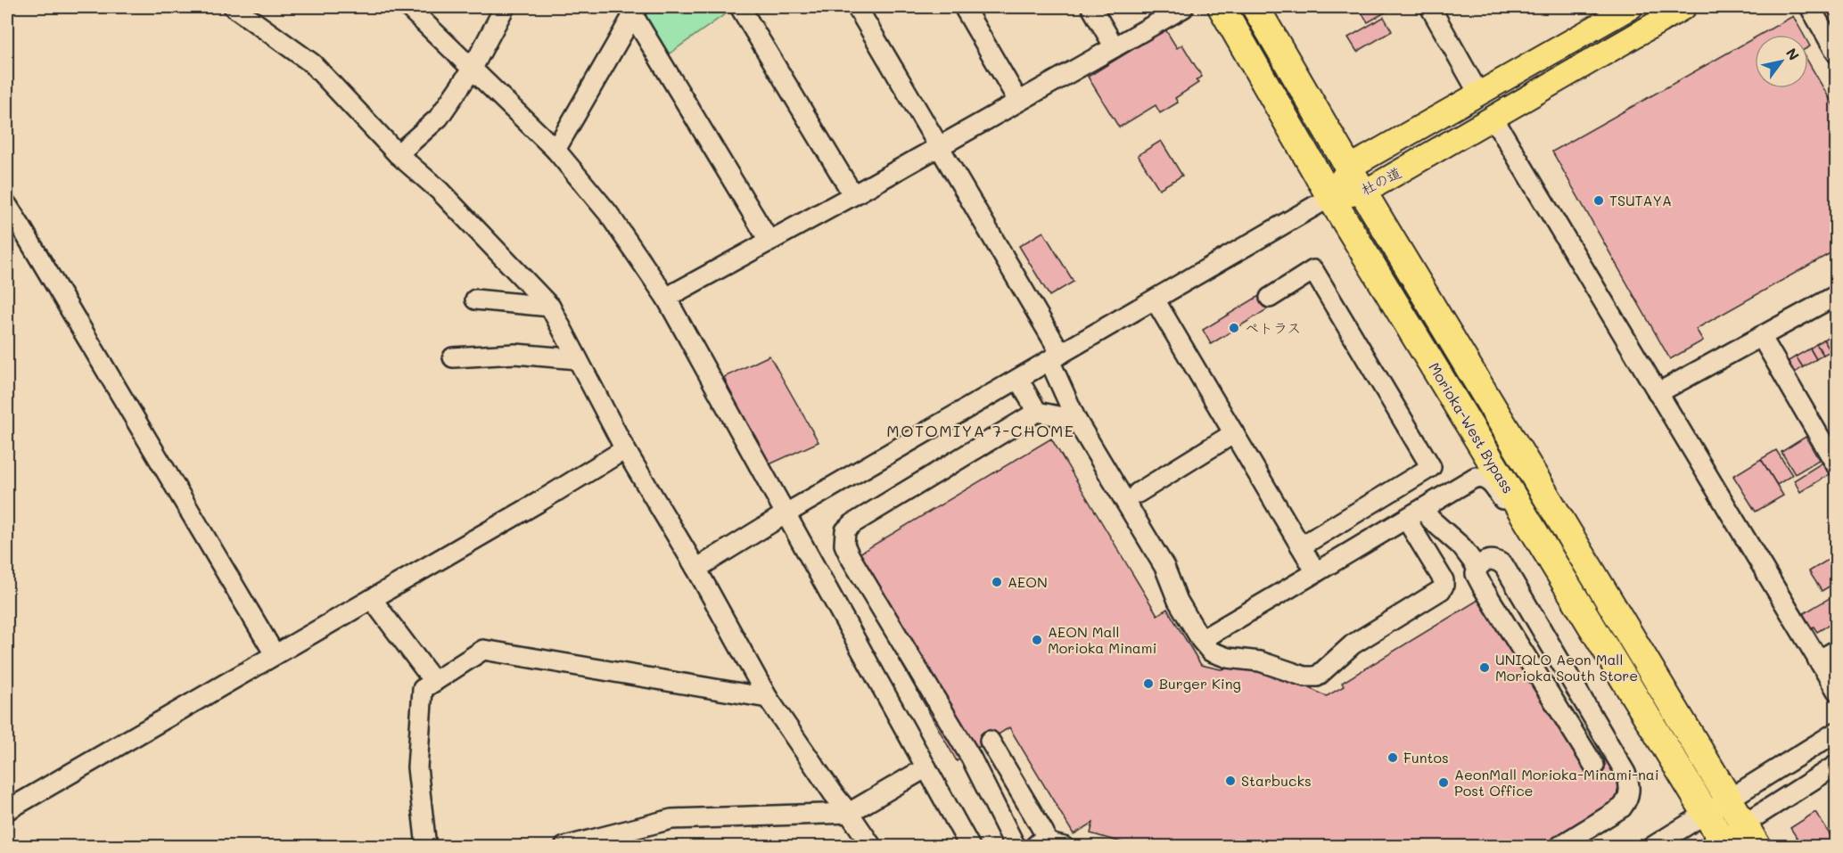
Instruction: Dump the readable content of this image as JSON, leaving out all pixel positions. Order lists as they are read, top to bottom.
{
  "streets": {
    "highway": ["Morioka-West Bypass"],
    "main road": ["杜の道"]
  },
  "crossings": [
    ["杜の道", "Morioka-West Bypass"]
  ],
  "districts": ["MOTOMIYA 7-CHOME"],
  "places": [
    "TSUTAYA",
    "ペトラス",
    "AEON",
    "AEON Mall Morioka Minami",
    "UNIQLO Aeon Mall Morioka South Store",
    "Burger King",
    "Funtos",
    "Starbucks",
    "AeonMall Morioka-Minami-nai Post Office"
  ],
  "north": "top right"
}
